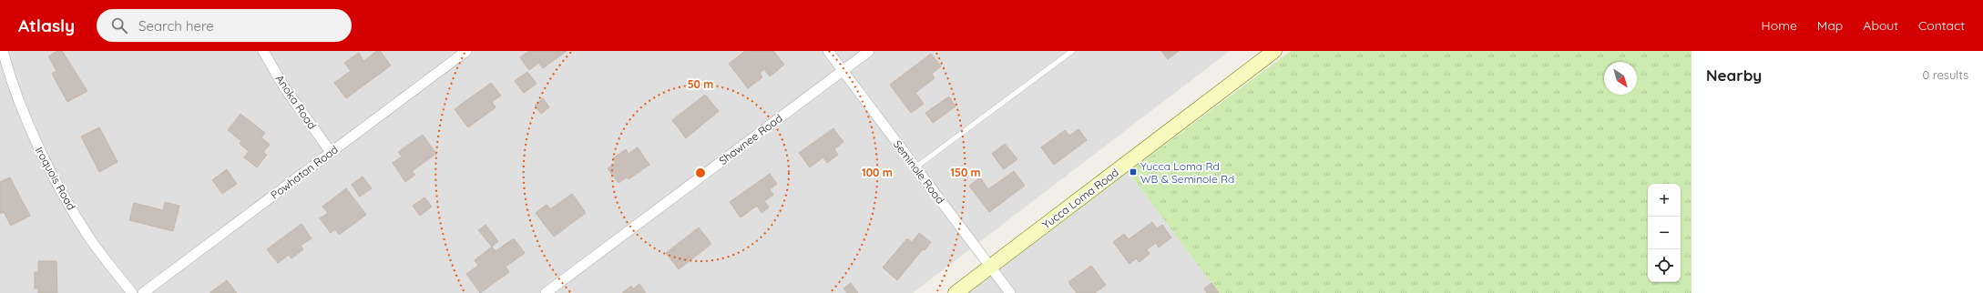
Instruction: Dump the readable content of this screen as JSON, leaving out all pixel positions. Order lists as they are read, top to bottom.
{
  "streets": {
    "main road": ["Yucca Loma Road"],
    "street": [
      "Anoka Road",
      "Shawnee Road",
      "Powhatan Road",
      "Seminole Road",
      "Iroquois Road"
    ]
  },
  "crossings": [
    ["Anoka Road", "Powhatan Road"],
    ["Shawnee Road", "Seminole Road"],
    ["Seminole Road", "Yucca Loma Road"]
  ],
  "places": {
    "transit": ["Yucca Loma Rd WB & Seminole Rd"]
  },
  "north": "bottom right",
  "page": {
    "header": "Atlasly",
    "search": "Search here",
    "nav": [
      "Home",
      "Map",
      "About",
      "Contact"
    ],
    "heading": ["Nearby", "0 results"],
    "map_buttons": ["+", "−"]
  },
  "rings": ["50 m", "100 m", "150 m"]
}
